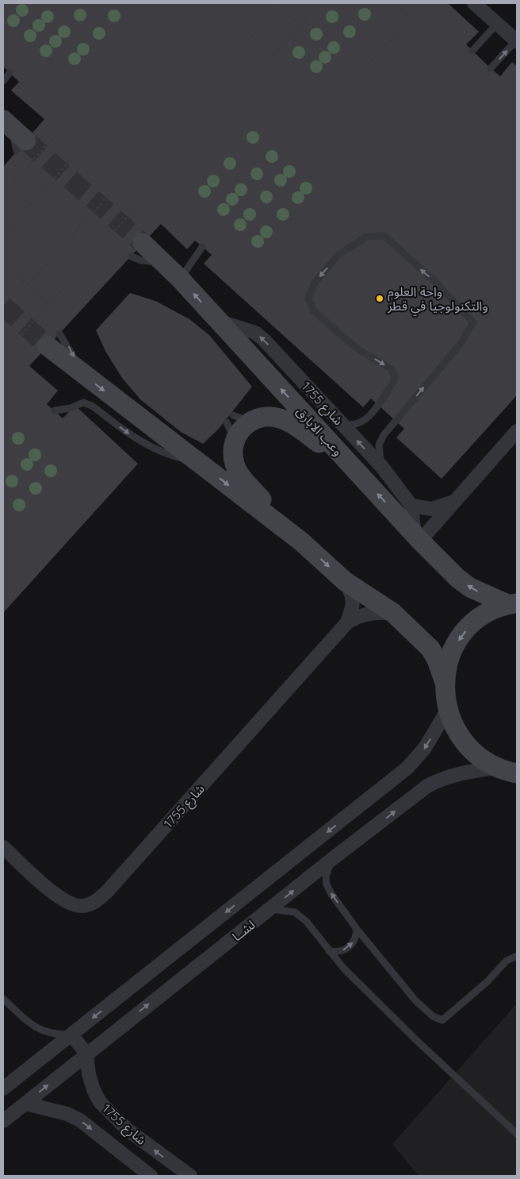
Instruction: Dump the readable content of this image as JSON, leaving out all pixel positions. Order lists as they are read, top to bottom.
{
  "streets": {
    "street": ["شارع 1755", "وعب الابارق", "لشــا"]
  },
  "crossings": [
    ["شارع 1755", "وعب الابارق"],
    ["شارع 1755", "لشــا"]
  ],
  "places": ["واحة العلوم والتكنولوجيا في قطر"]
}
